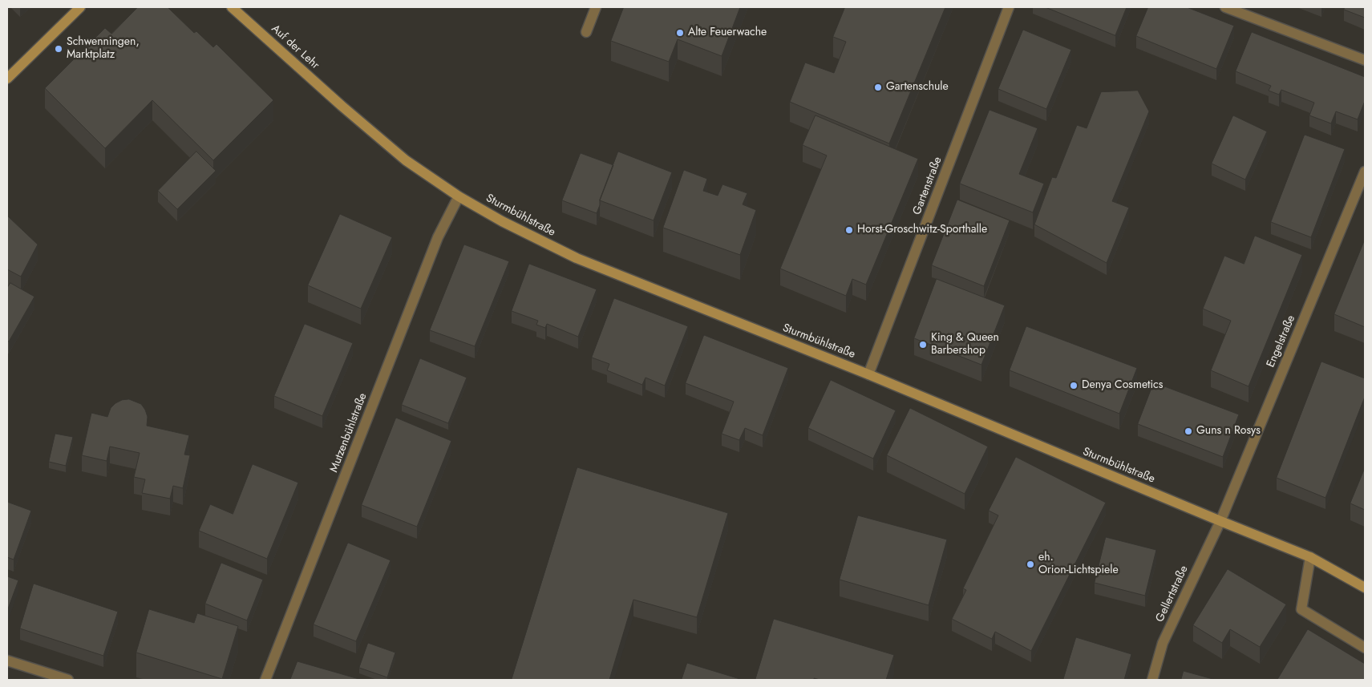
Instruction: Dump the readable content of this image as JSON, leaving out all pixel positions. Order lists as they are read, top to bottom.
{
  "streets": {
    "main road": ["Auf der Lehr", "Sturmbühlstraße"],
    "street": [
      "Gartenstraße",
      "Engelstraße",
      "Mutzenbühlstraße",
      "Gellertstraße"
    ]
  },
  "crossings": [
    ["Auf der Lehr", "Sturmbühlstraße"],
    ["Gartenstraße", "Sturmbühlstraße"],
    ["Sturmbühlstraße", "Engelstraße"],
    ["Sturmbühlstraße", "Mutzenbühlstraße"],
    ["Sturmbühlstraße", "Gellertstraße"],
    ["Engelstraße", "Gellertstraße"]
  ],
  "places": [
    "Alte Feuerwache",
    "Schwenningen, Marktplatz",
    "Gartenschule",
    "Horst-Groschwitz-Sporthalle",
    "King & Queen Barbershop",
    "Denya Cosmetics",
    "Guns n Rosys",
    "eh. Orion-Lichtspiele"
  ]
}
